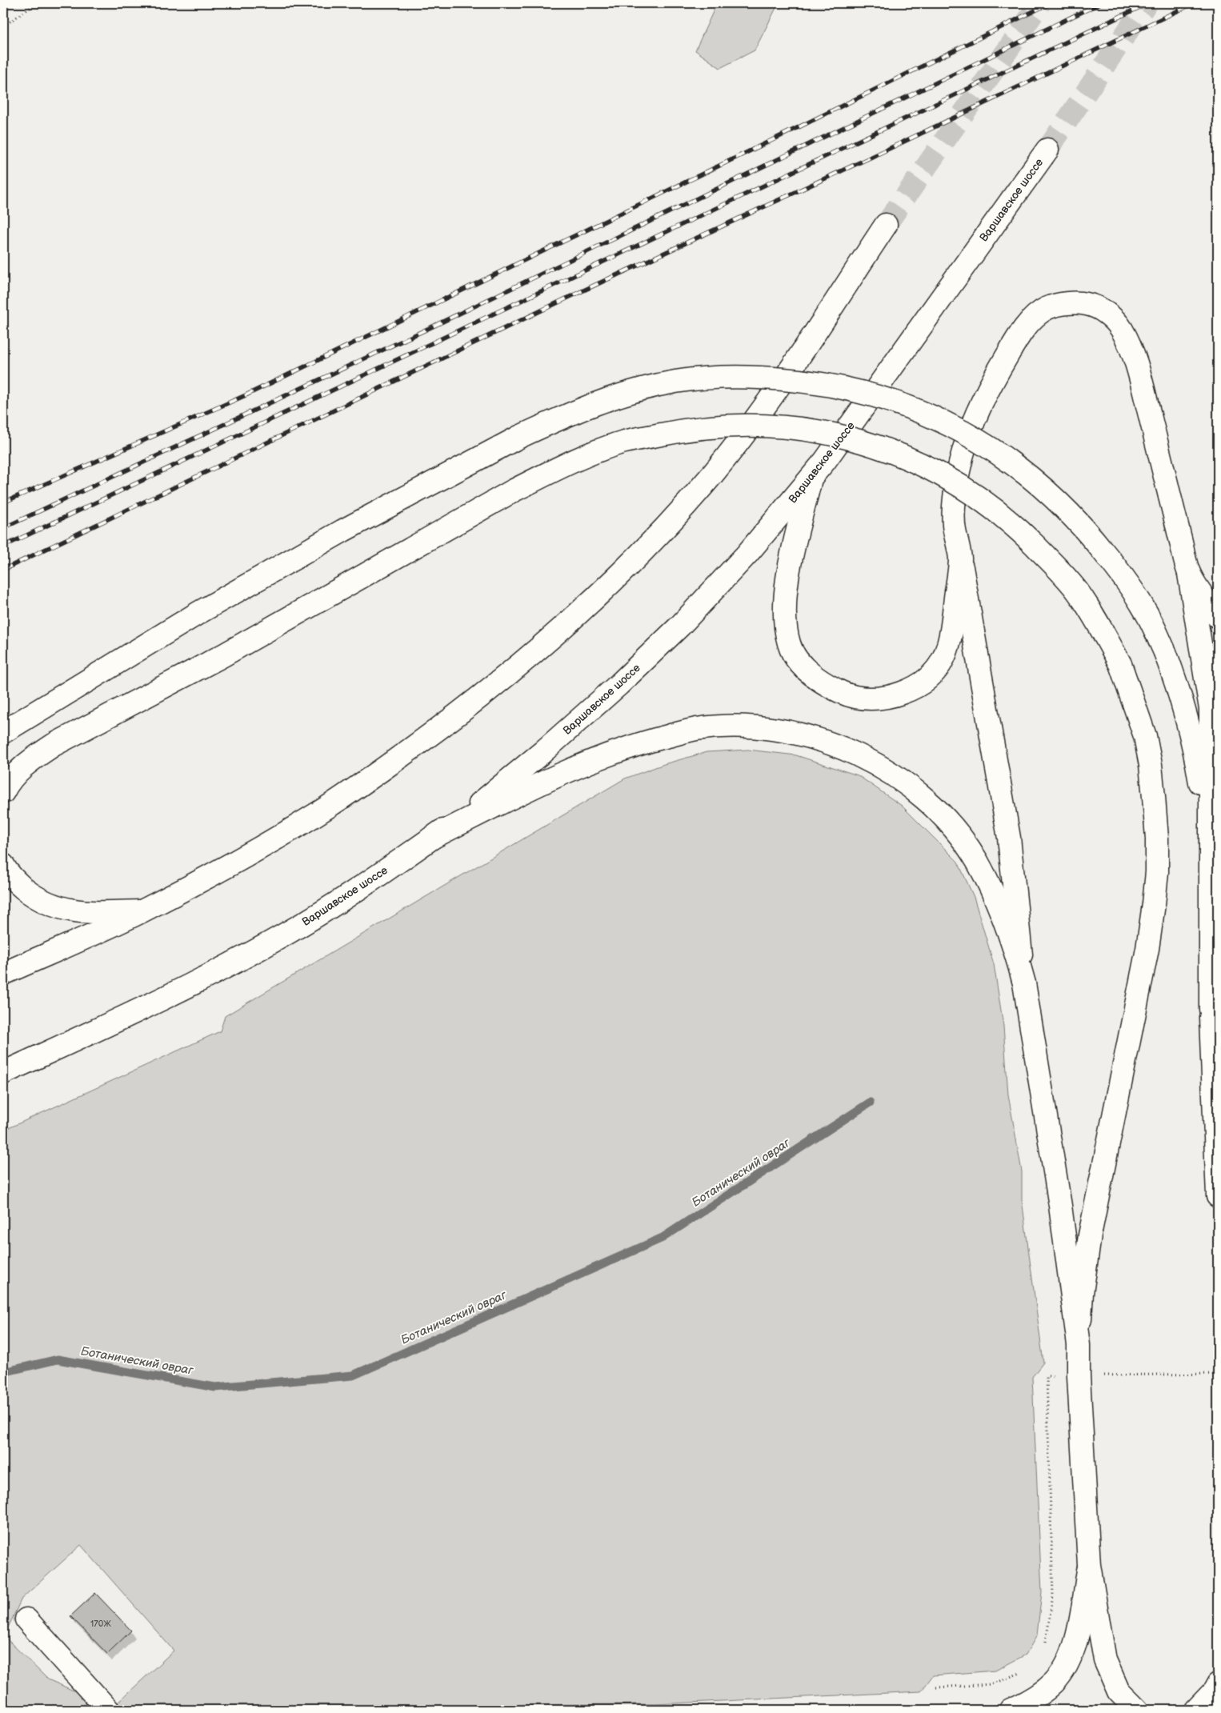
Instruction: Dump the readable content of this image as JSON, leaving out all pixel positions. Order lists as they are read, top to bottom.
{
  "streets": {
    "main road": ["Варшавское шоссе"]
  },
  "water": ["Ботанический овраг"],
  "house_numbers": ["170Ж"]
}
